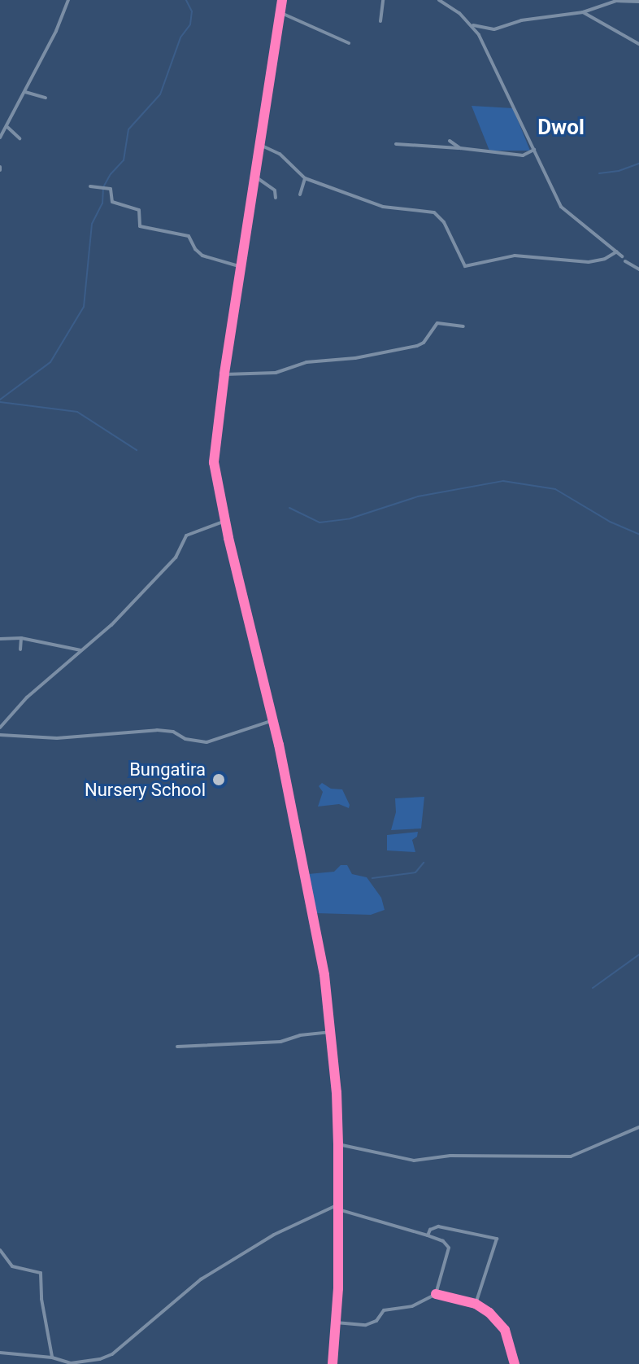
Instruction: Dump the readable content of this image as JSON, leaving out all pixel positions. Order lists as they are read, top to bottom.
{
  "districts": ["Dwol"],
  "places": ["Bungatira Nursery School"]
}
